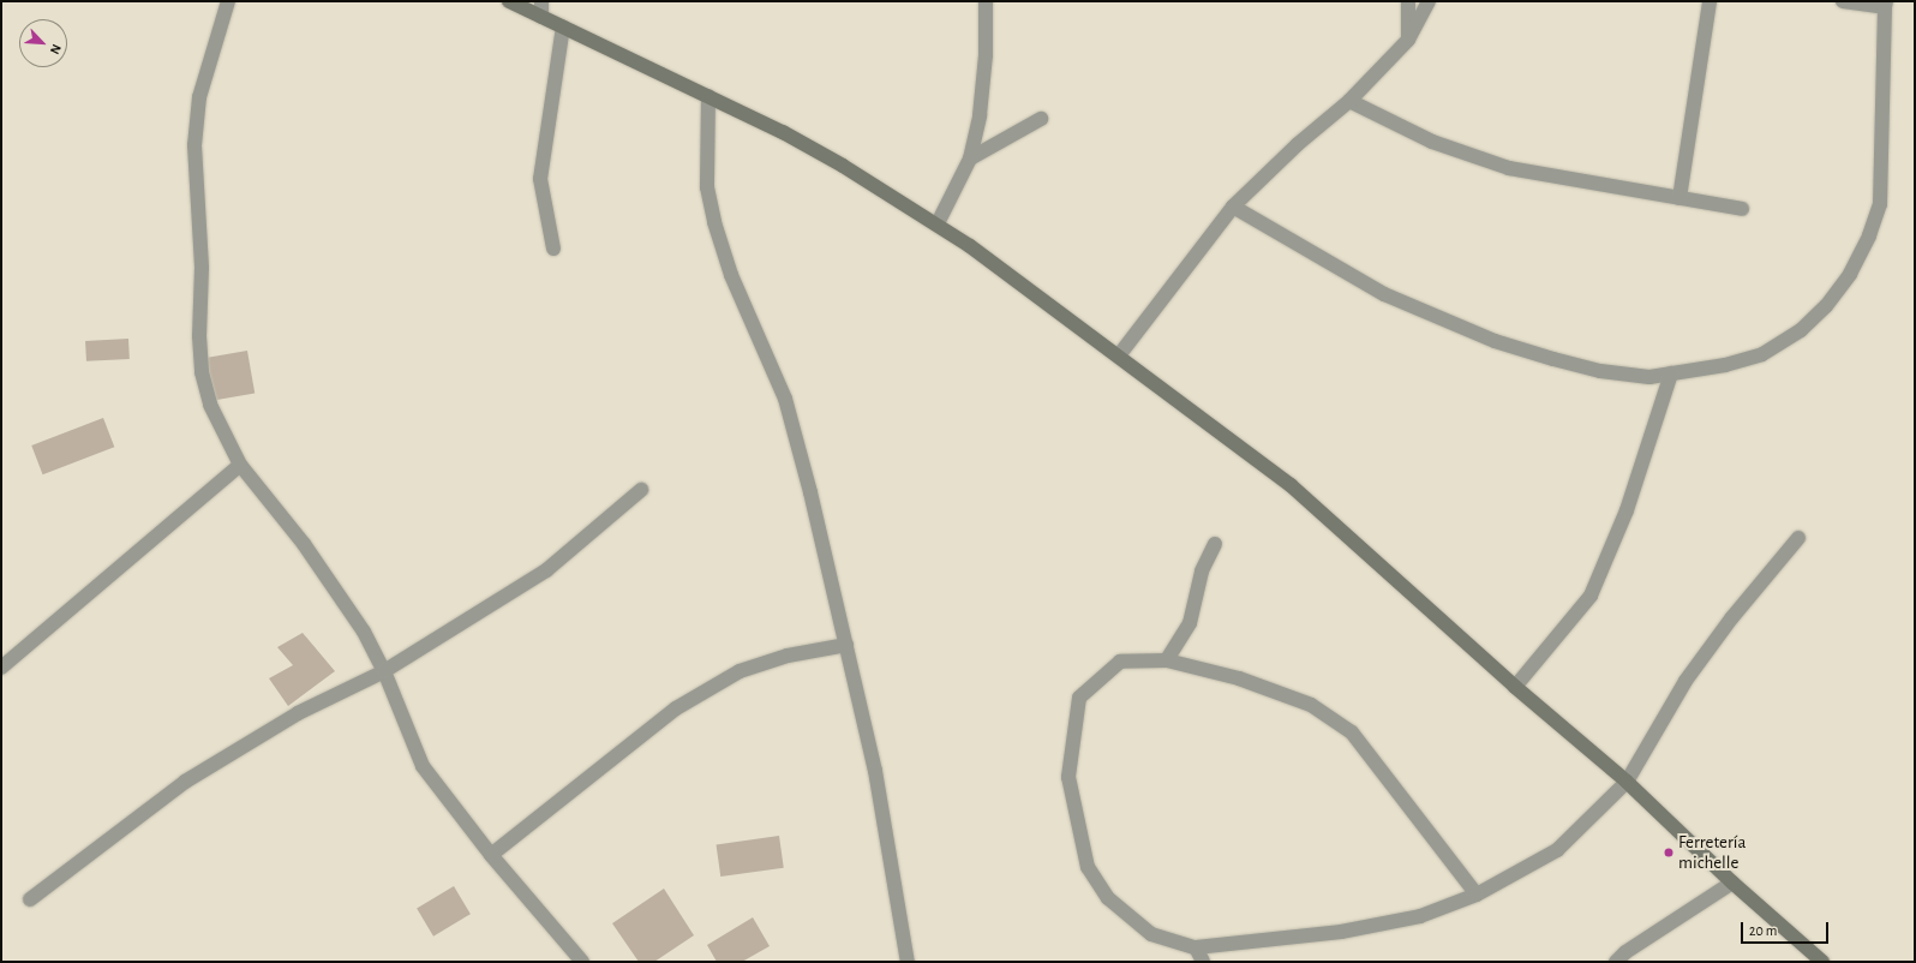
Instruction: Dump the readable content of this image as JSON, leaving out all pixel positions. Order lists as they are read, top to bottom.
{
  "places": ["Ferretería michelle"],
  "scale_bar": "20 m",
  "north": "bottom right"
}
